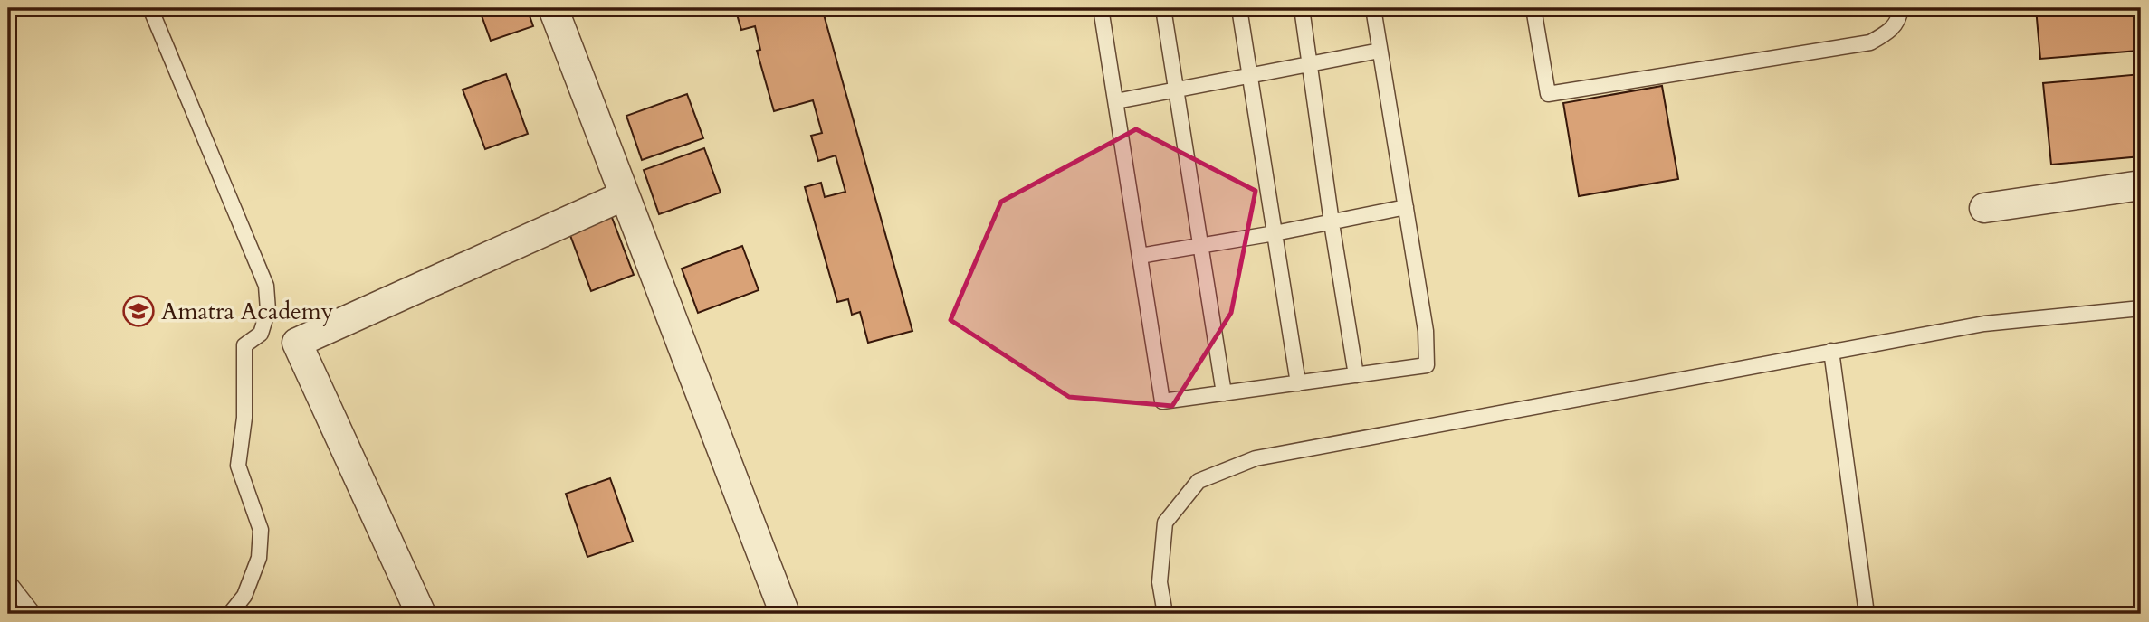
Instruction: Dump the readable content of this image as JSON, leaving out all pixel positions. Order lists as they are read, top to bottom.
{
  "places": {
    "school or university": ["Amatra Academy"]
  }
}
